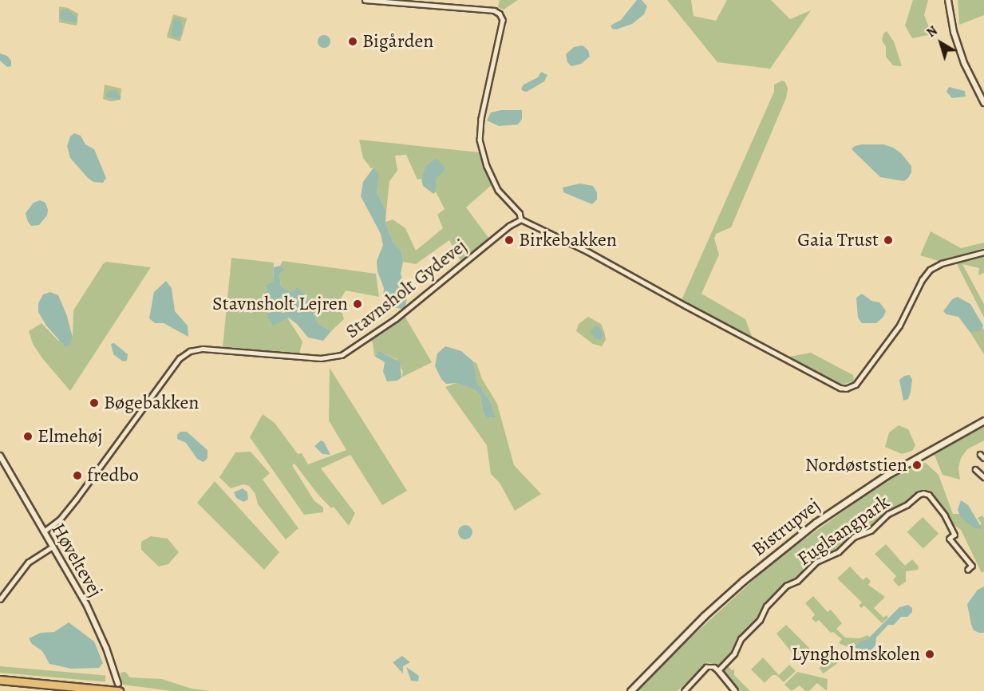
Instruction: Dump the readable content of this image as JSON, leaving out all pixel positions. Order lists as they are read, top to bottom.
{
  "streets": {
    "main road": ["Bistrupvej"],
    "street": ["Stavnsholt Gydevej", "Fuglsangpark", "Høveltevej"]
  },
  "crossings": [
    ["Stavnsholt Gydevej", "Høveltevej"]
  ],
  "places": [
    "Bigården",
    "Birkebakken",
    "Gaia Trust",
    "Stavnsholt Lejren",
    "Bøgebakken",
    "Elmehøj",
    "Nordøststien",
    "fredbo",
    "Lyngholmskolen"
  ],
  "north": "top left"
}
